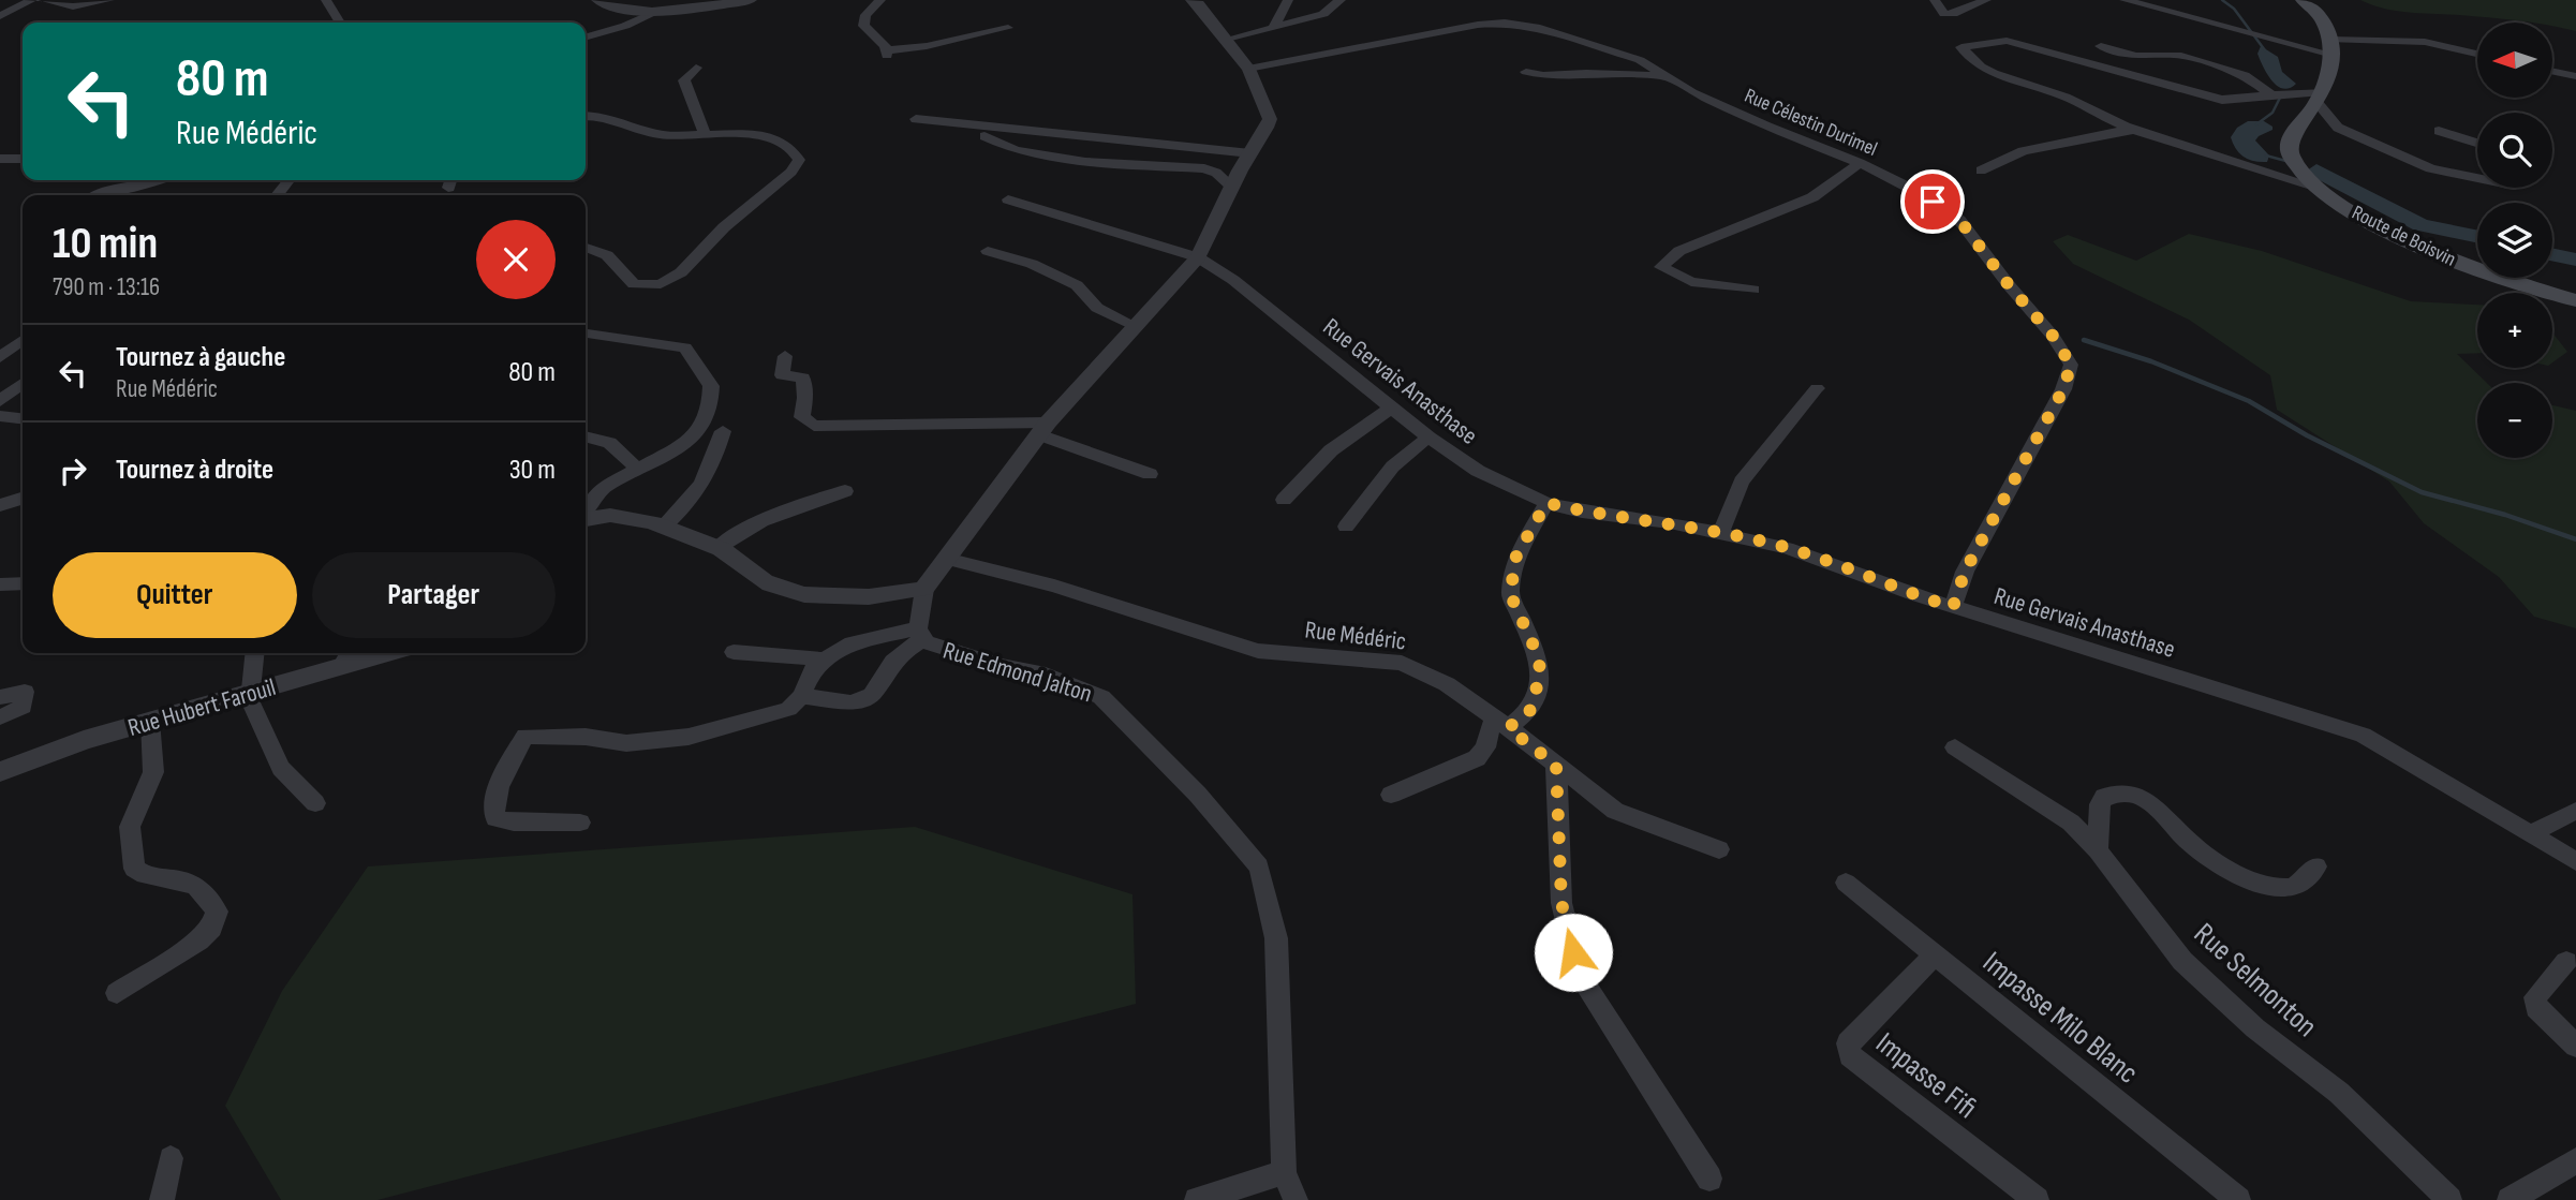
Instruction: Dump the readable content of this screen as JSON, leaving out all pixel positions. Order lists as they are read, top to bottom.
{
  "streets": {
    "main road": ["Route de Boisvin"],
    "street": [
      "Rue Célestin Durimel",
      "Rue Gervais Anasthase",
      "Rue Médéric",
      "Rue Edmond Jalton",
      "Rue Hubert Farouil",
      "Rue Selmonton",
      "Impasse Milo Blanc",
      "Impasse Fifi"
    ]
  },
  "crossings": [
    ["Rue Célestin Durimel", "Rue Gervais Anasthase"],
    ["Rue Célestin Durimel", "Rue Edmond Jalton"],
    ["Rue Gervais Anasthase", "Rue Edmond Jalton"],
    ["Rue Médéric", "Rue Edmond Jalton"],
    ["Impasse Milo Blanc", "Impasse Fifi"]
  ],
  "north": "left",
  "page": {
    "map_buttons": ["+", "−"],
    "turn": ["80 m", "Rue Médéric"],
    "heading": ["10 min", "790 m · 13:16"],
    "list": [
      {
        "name": "Tournez à gauche",
        "note": "Rue Médéric",
        "value": "80 m"
      },
      {
        "name": "Tournez à droite",
        "value": "30 m"
      }
    ],
    "buttons": ["Quitter", "Partager"]
  }
}
